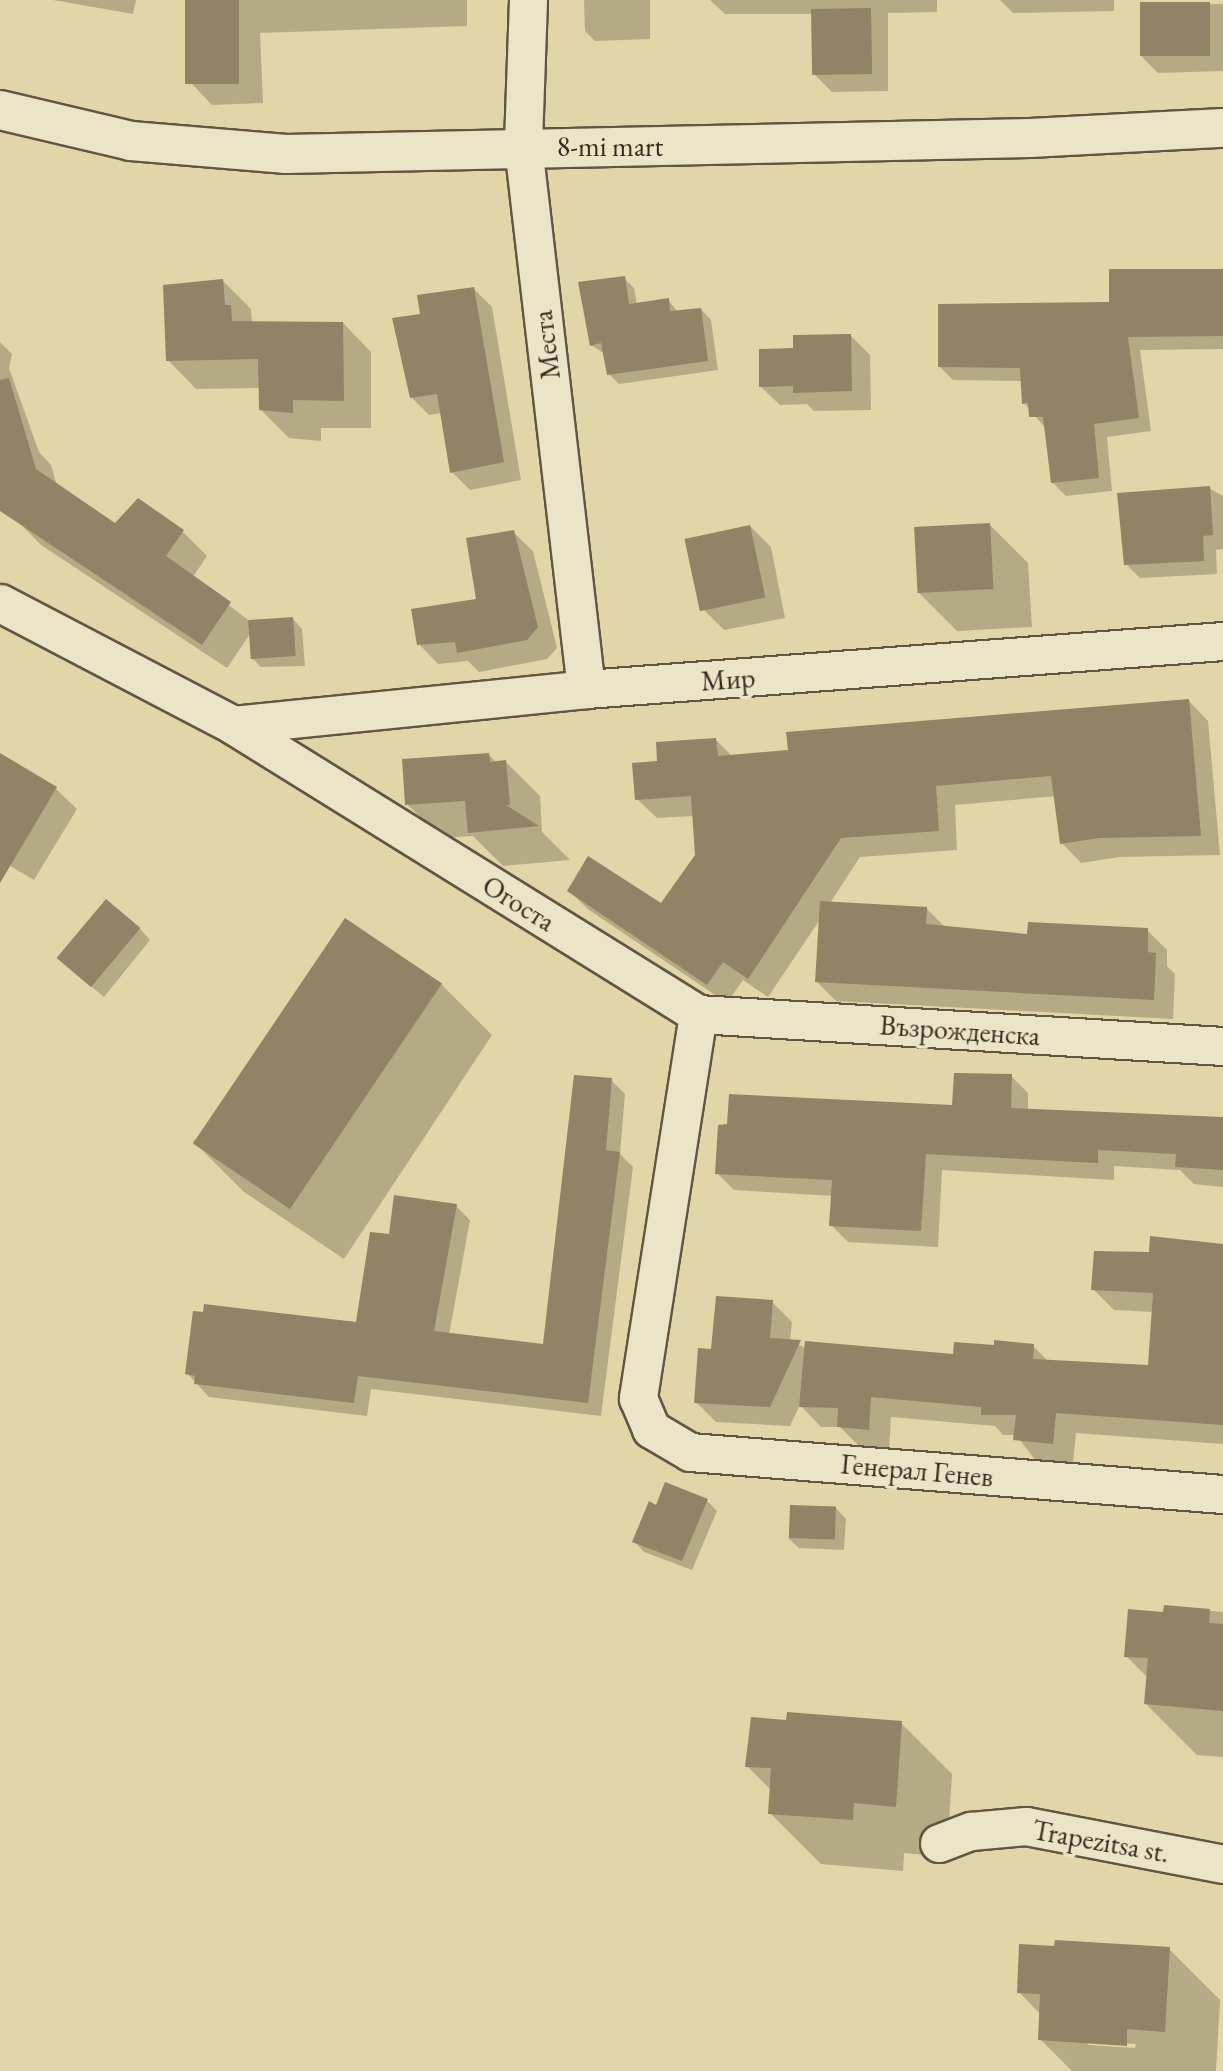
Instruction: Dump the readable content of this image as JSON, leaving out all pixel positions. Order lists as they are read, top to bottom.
{
  "streets": {
    "main road": ["8-mi mart"],
    "street": [
      "Места",
      "Мир",
      "Огоста",
      "Възрожденска",
      "Генерал Генев",
      "Trapezitsa st."
    ]
  },
  "crossings": [
    ["8-mi mart", "Места"],
    ["Места", "Мир"],
    ["Мир", "Огоста"],
    ["Огоста", "Възрожденска"],
    ["Огоста", "Генерал Генев"],
    ["Възрожденска", "Генерал Генев"]
  ]
}
